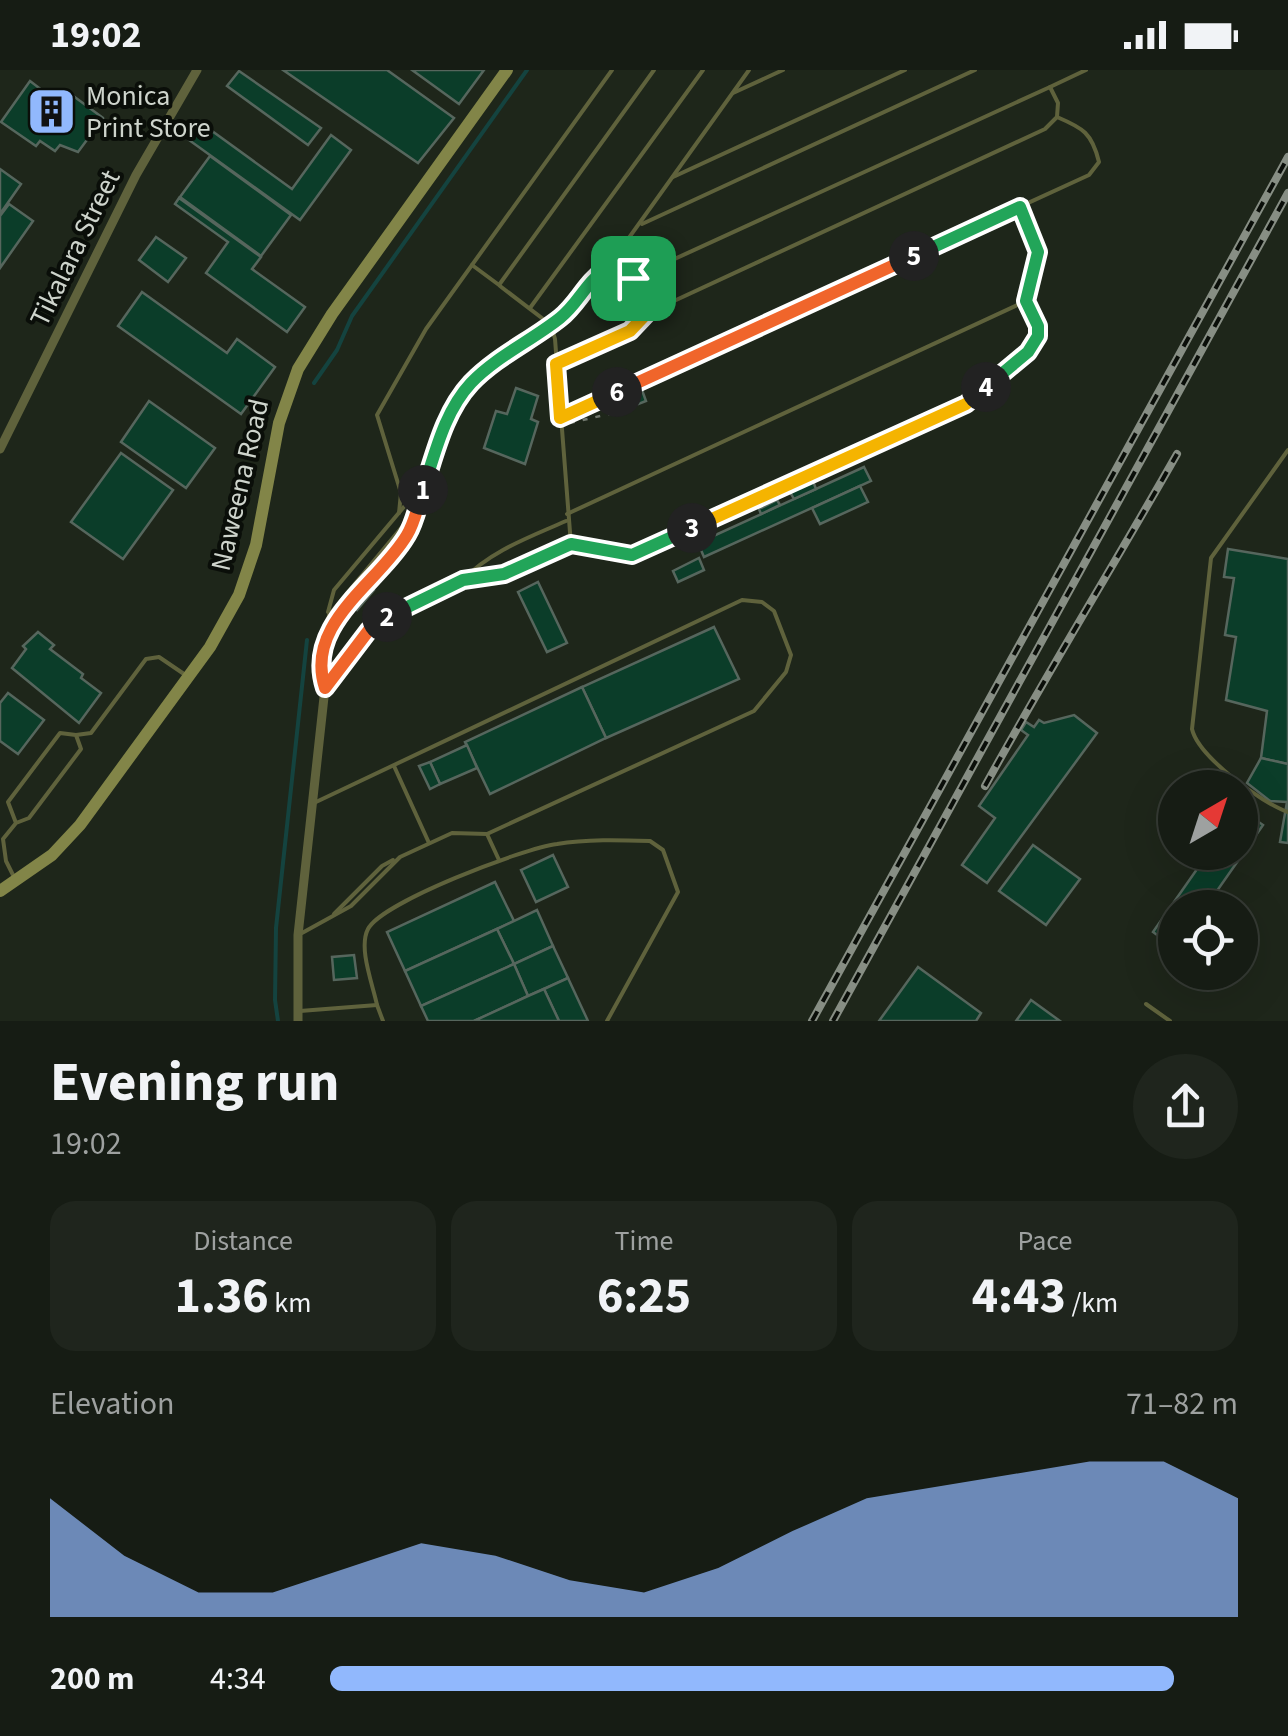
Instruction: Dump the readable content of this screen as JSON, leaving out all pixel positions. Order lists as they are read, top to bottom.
{
  "streets": {
    "street": ["Tikalara Street", "Naweena Road"]
  },
  "places": {
    "building": ["Monica Print Store"]
  },
  "north": "top right",
  "page": {
    "status": "19:02",
    "pins": [
      "5",
      "4",
      "6",
      "1",
      "3",
      "2"
    ],
    "heading": ["Evening run", "19:02"],
    "stats": [
      ["Distance", "1.36 km"],
      ["Time", "6:25"],
      ["Pace", "4:43 /km"]
    ],
    "chart": ["Elevation", "71–82 m"],
    "list": [
      {
        "name": "200 m",
        "note": "4:34"
      }
    ]
  }
}
